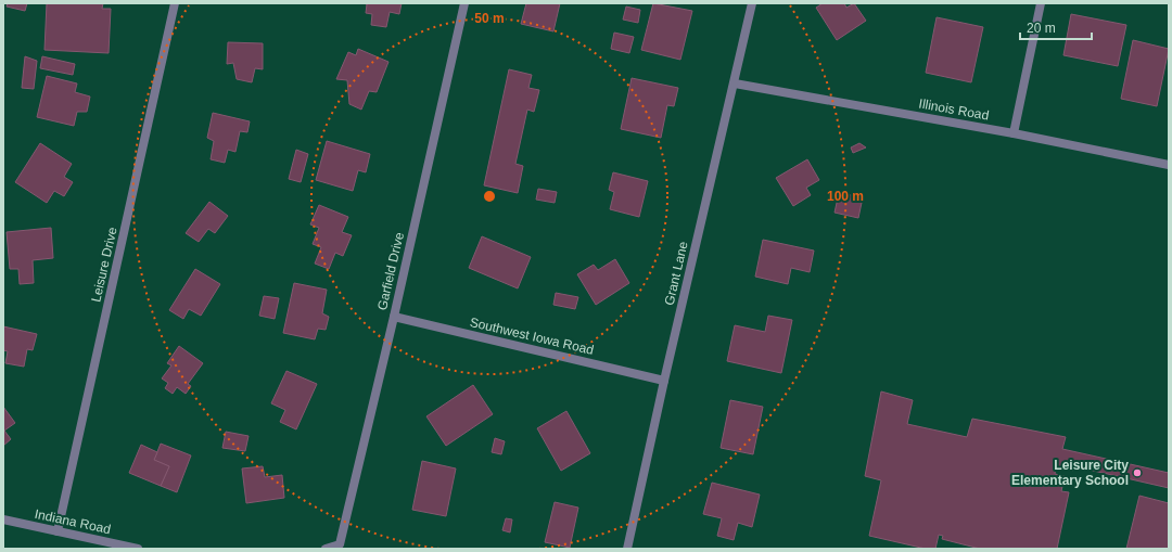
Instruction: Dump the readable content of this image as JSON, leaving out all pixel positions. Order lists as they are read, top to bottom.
{
  "streets": {
    "street": [
      "Illinois Road",
      "Leisure Drive",
      "Garfield Drive",
      "Grant Lane",
      "Southwest Iowa Road",
      "Indiana Road"
    ]
  },
  "crossings": [
    ["Illinois Road", "Grant Lane"],
    ["Leisure Drive", "Indiana Road"],
    ["Garfield Drive", "Southwest Iowa Road"],
    ["Grant Lane", "Southwest Iowa Road"]
  ],
  "places": ["Leisure City Elementary School"],
  "scale_bar": "20 m",
  "rings": ["50 m", "100 m"]
}
